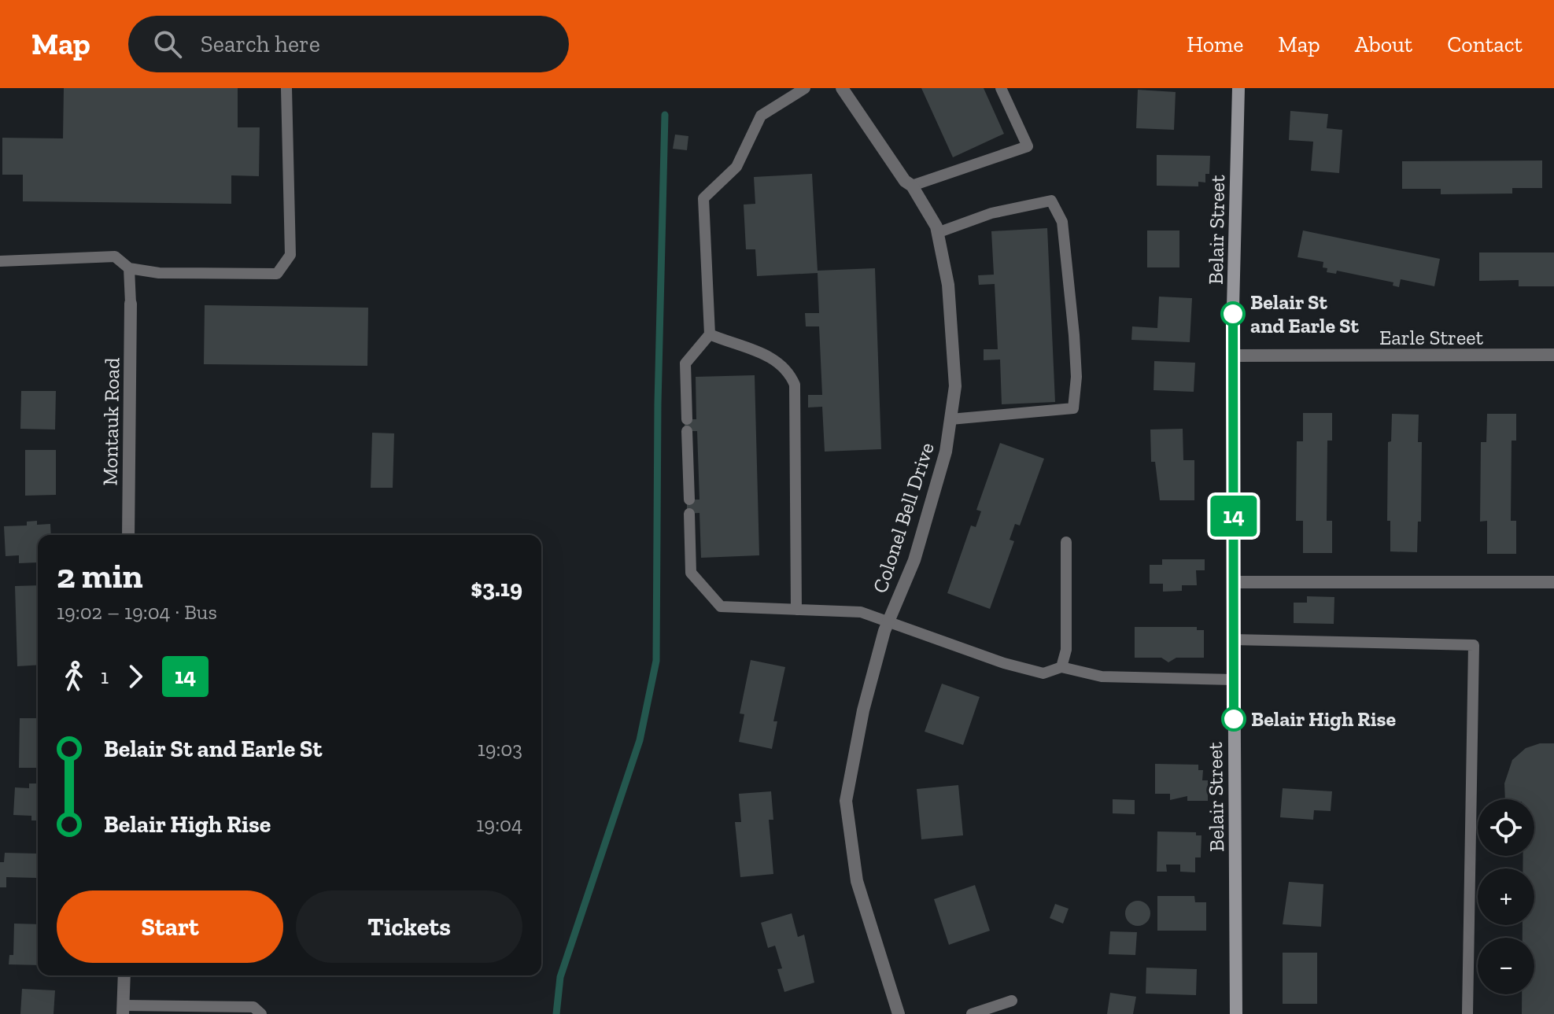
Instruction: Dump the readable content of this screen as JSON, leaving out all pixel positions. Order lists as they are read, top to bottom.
{
  "streets": {
    "main road": ["Belair Street"],
    "street": ["Earle Street", "Montauk Road", "Colonel Bell Drive"]
  },
  "crossings": [
    ["Belair Street", "Earle Street"]
  ],
  "places": ["Belair St and Earle St", "Belair High Rise"],
  "lines": ["bus line 14"],
  "page": {
    "header": "Map",
    "search": "Search here",
    "nav": [
      "Home",
      "Map",
      "About",
      "Contact"
    ],
    "on_map": "14",
    "heading": ["2 min", "19:02 – 19:04 · Bus", "$3.19"],
    "legs": ["1", "14"],
    "list": [
      {
        "name": "Belair St and Earle St",
        "value": "19:03"
      },
      {
        "name": "Belair High Rise",
        "value": "19:04"
      }
    ],
    "map_buttons": ["+", "−"],
    "buttons": ["Start", "Tickets"]
  }
}
